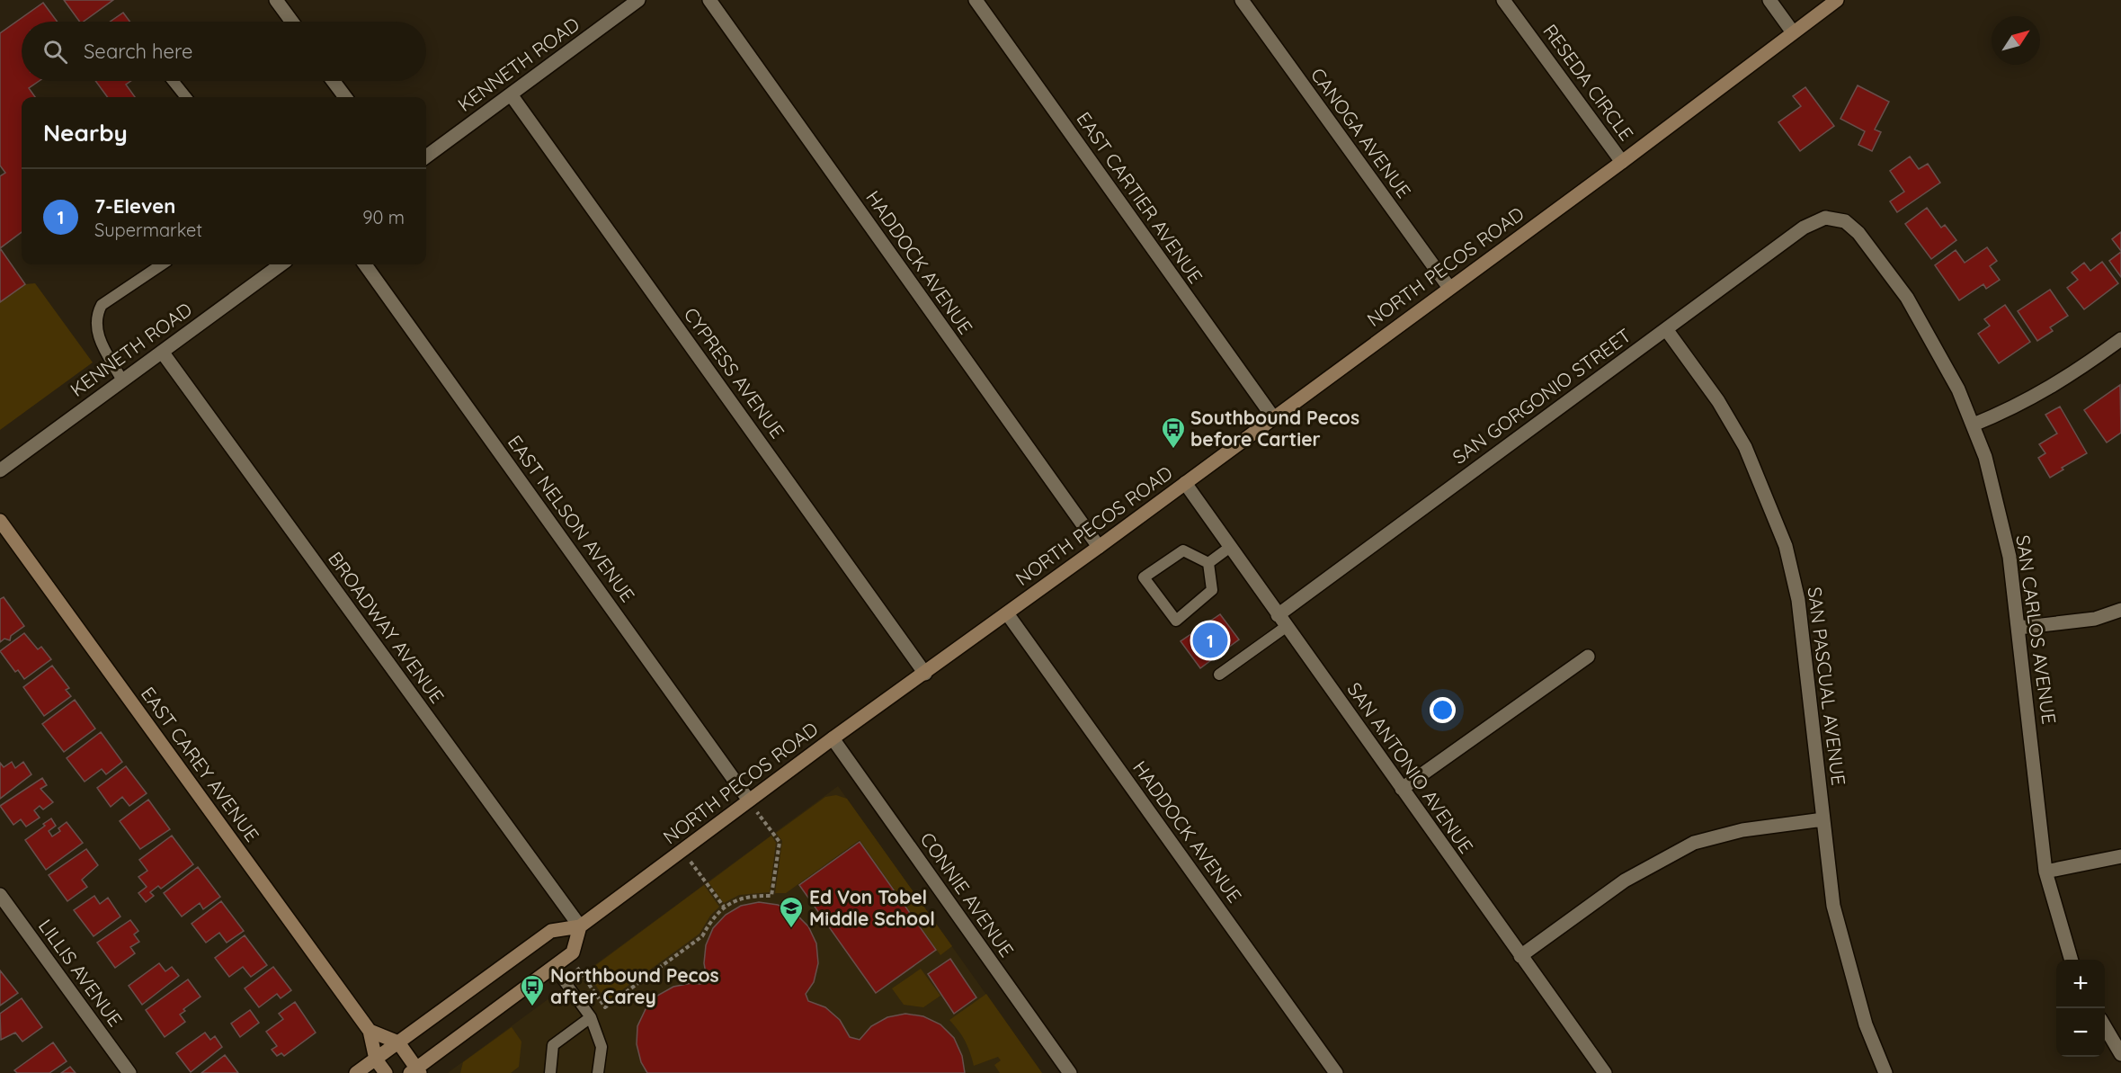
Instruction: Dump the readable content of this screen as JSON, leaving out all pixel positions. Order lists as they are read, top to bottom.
{
  "streets": {
    "main road": ["NORTH PECOS ROAD", "EAST CAREY AVENUE"],
    "street": [
      "KENNETH ROAD",
      "RESEDA CIRCLE",
      "CANOGA AVENUE",
      "EAST CARTIER AVENUE",
      "HADDOCK AVENUE",
      "CYPRESS AVENUE",
      "SAN GORGONIO STREET",
      "EAST NELSON AVENUE",
      "BROADWAY AVENUE",
      "SAN CARLOS AVENUE",
      "SAN PASCUAL AVENUE",
      "SAN ANTONIO AVENUE",
      "CONNIE AVENUE",
      "LILLIS AVENUE"
    ]
  },
  "crossings": [
    ["KENNETH ROAD", "CYPRESS AVENUE"],
    ["KENNETH ROAD", "BROADWAY AVENUE"],
    ["RESEDA CIRCLE", "NORTH PECOS ROAD"],
    ["CANOGA AVENUE", "NORTH PECOS ROAD"],
    ["EAST CARTIER AVENUE", "NORTH PECOS ROAD"],
    ["HADDOCK AVENUE", "NORTH PECOS ROAD"],
    ["NORTH PECOS ROAD", "CYPRESS AVENUE"],
    ["NORTH PECOS ROAD", "EAST NELSON AVENUE"],
    ["NORTH PECOS ROAD", "BROADWAY AVENUE"],
    ["NORTH PECOS ROAD", "EAST CAREY AVENUE"],
    ["NORTH PECOS ROAD", "SAN ANTONIO AVENUE"],
    ["NORTH PECOS ROAD", "CONNIE AVENUE"],
    ["SAN GORGONIO STREET", "SAN CARLOS AVENUE"],
    ["SAN GORGONIO STREET", "SAN PASCUAL AVENUE"],
    ["SAN GORGONIO STREET", "SAN ANTONIO AVENUE"]
  ],
  "places": {
    "bus stop": ["Southbound Pecos before Cartier", "Northbound Pecos after Carey"],
    "school or university": ["Ed Von Tobel Middle School"]
  },
  "north": "top right",
  "page": {
    "search": "Search here",
    "heading": "Nearby",
    "list": [
      {
        "mark": "1",
        "name": "7-Eleven",
        "note": "Supermarket",
        "value": "90 m"
      }
    ],
    "pins": "1",
    "map_buttons": ["+", "−"]
  }
}
